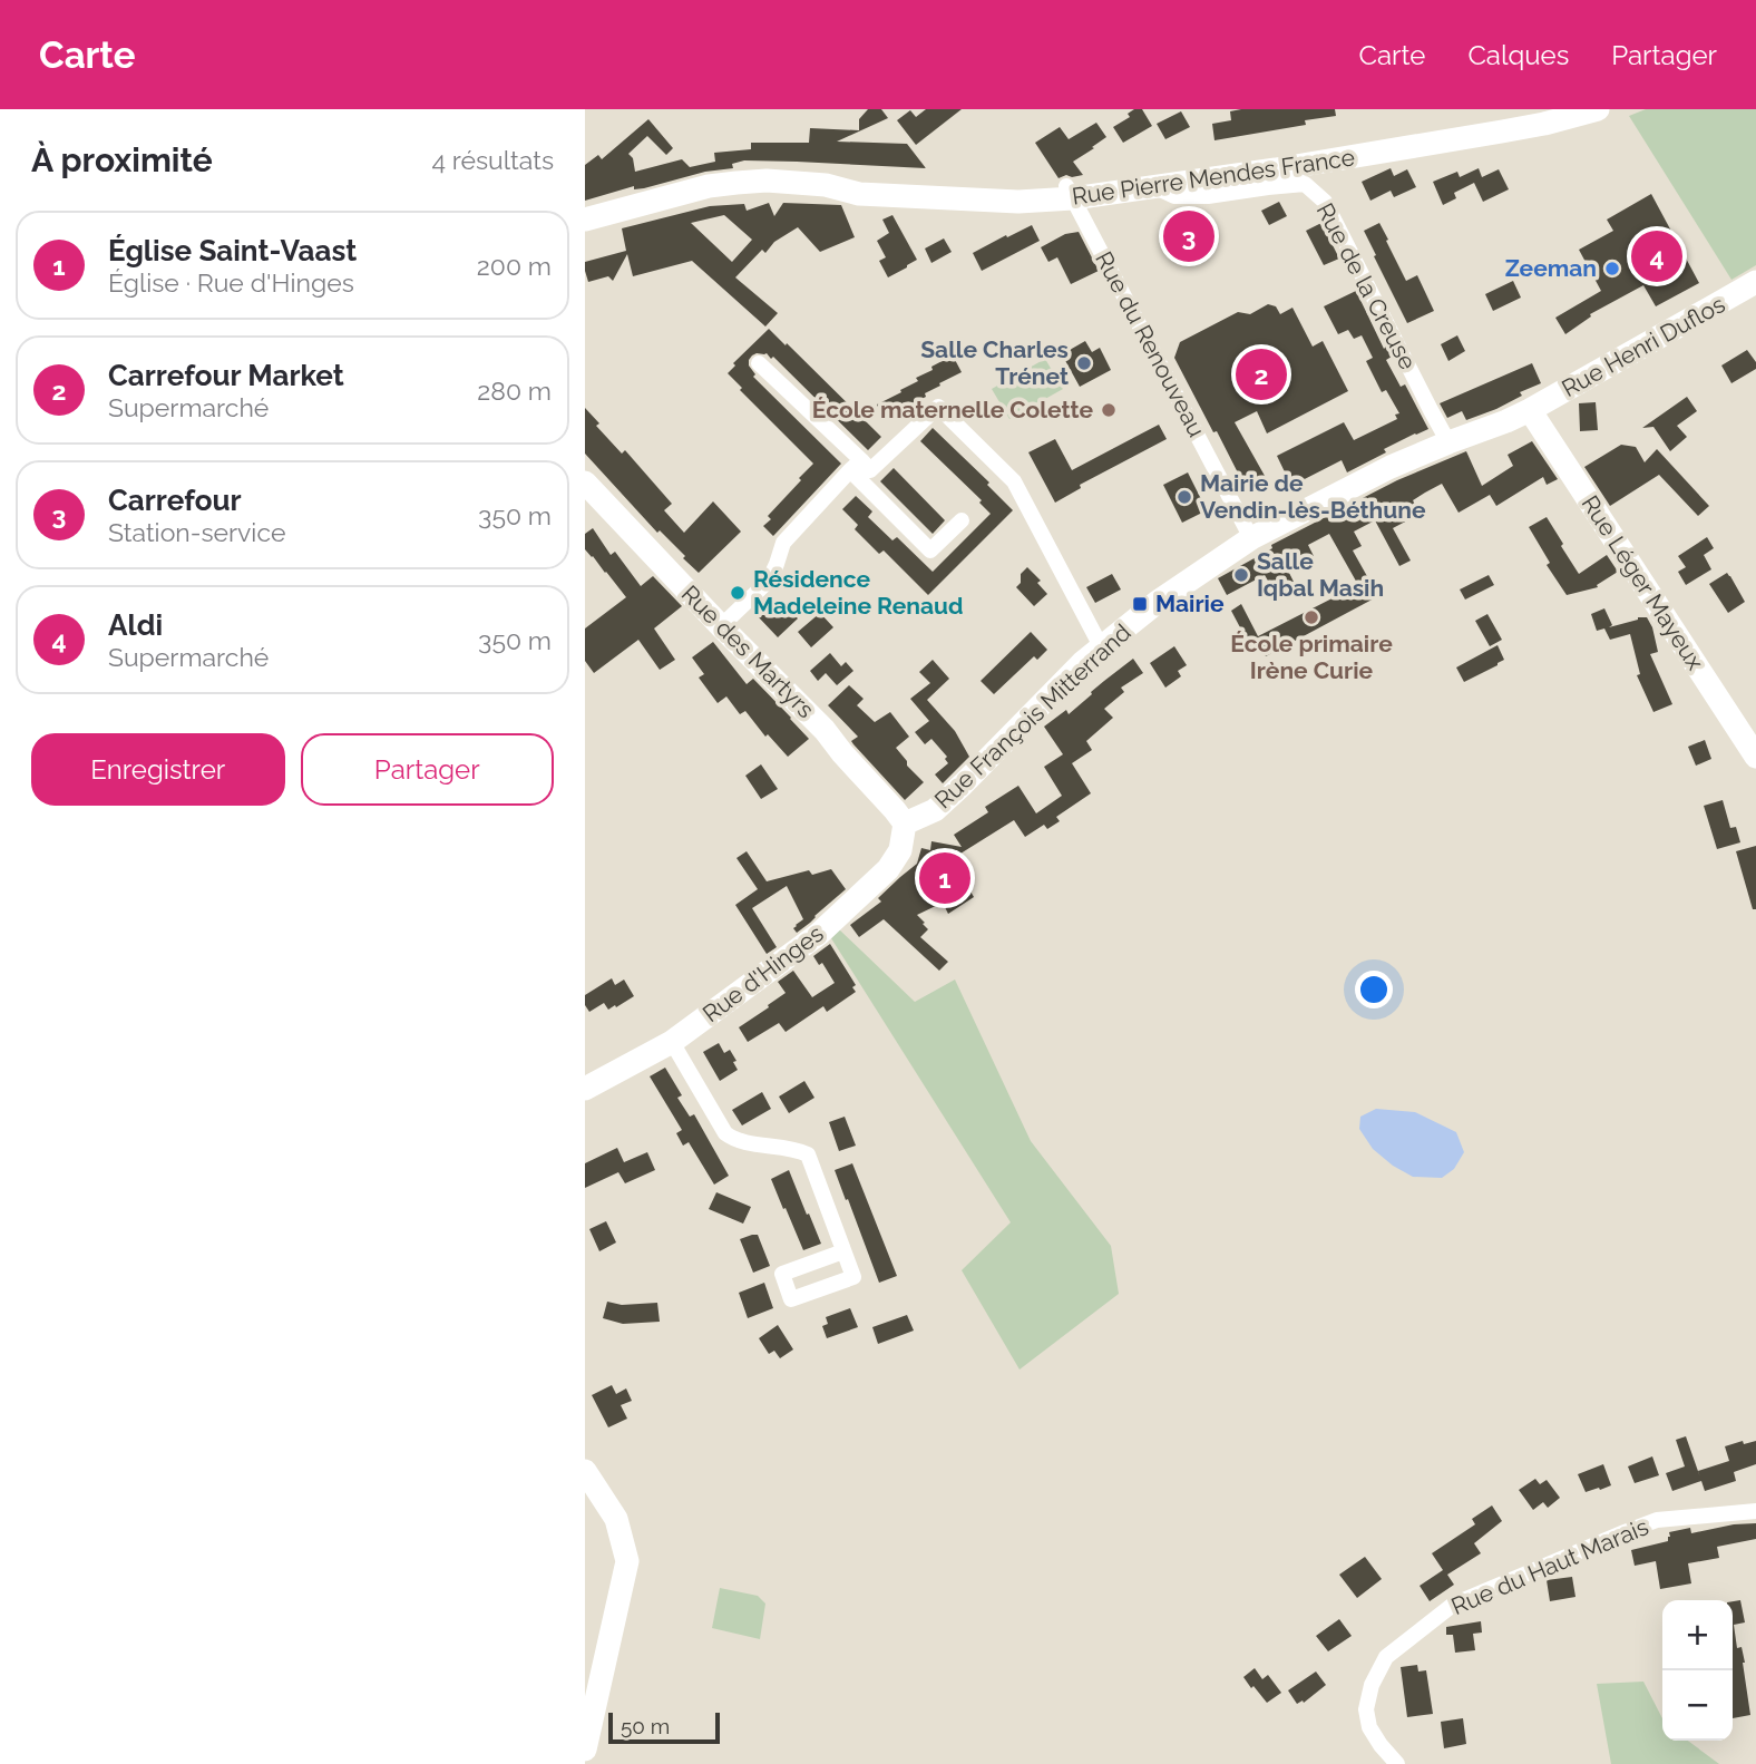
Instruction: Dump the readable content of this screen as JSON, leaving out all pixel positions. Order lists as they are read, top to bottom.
{
  "streets": {
    "street": [
      "Rue Pierre Mendes France",
      "Rue de la Creuse",
      "Rue du Renouveau",
      "Rue Henri Duflos",
      "Rue Léger Mayeux",
      "Rue des Martyrs",
      "Rue François Mitterrand",
      "Rue d'Hinges",
      "Rue du Haut Marais"
    ]
  },
  "crossings": [
    ["Rue Pierre Mendes France", "Rue de la Creuse"],
    ["Rue Pierre Mendes France", "Rue du Renouveau"],
    ["Rue de la Creuse", "Rue François Mitterrand"],
    ["Rue du Renouveau", "Rue François Mitterrand"],
    ["Rue Henri Duflos", "Rue Léger Mayeux"],
    ["Rue Henri Duflos", "Rue François Mitterrand"],
    ["Rue Léger Mayeux", "Rue François Mitterrand"],
    ["Rue des Martyrs", "Rue François Mitterrand"],
    ["Rue des Martyrs", "Rue d'Hinges"],
    ["Rue François Mitterrand", "Rue d'Hinges"]
  ],
  "places": {
    "other": [
      "Zeeman",
      "Salle Charles Trénet",
      "École maternelle Colette",
      "Mairie de Vendin-lès-Béthune",
      "Salle Iqbal Masih",
      "Résidence Madeleine Renaud",
      "École primaire Irène Curie"
    ],
    "transit": ["Mairie"]
  },
  "scale_bar": "50 m",
  "page": {
    "header": "Carte",
    "nav": ["Carte", "Calques", "Partager"],
    "heading": ["À proximité", "4 résultats"],
    "pins": [
      "3",
      "4",
      "2",
      "1"
    ],
    "list": [
      {
        "mark": "1",
        "name": "Église Saint-Vaast",
        "note": "Église · Rue d'Hinges",
        "value": "200 m"
      },
      {
        "mark": "2",
        "name": "Carrefour Market",
        "note": "Supermarché",
        "value": "280 m"
      },
      {
        "mark": "3",
        "name": "Carrefour",
        "note": "Station-service",
        "value": "350 m"
      },
      {
        "mark": "4",
        "name": "Aldi",
        "note": "Supermarché",
        "value": "350 m"
      }
    ],
    "buttons": ["Enregistrer", "Partager"],
    "map_buttons": ["+", "−"],
    "scale": "50 m"
  }
}
